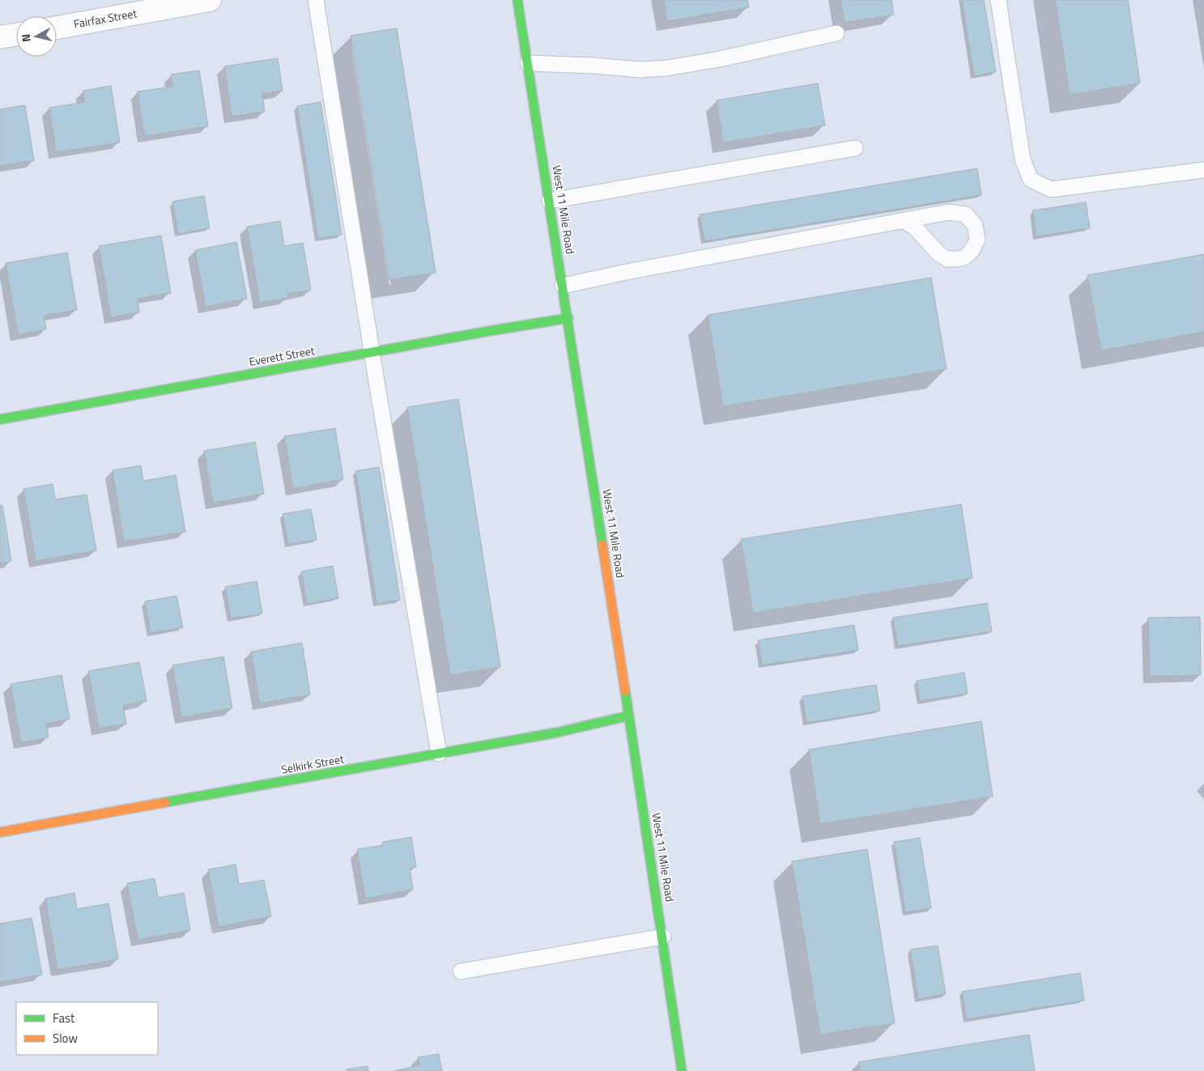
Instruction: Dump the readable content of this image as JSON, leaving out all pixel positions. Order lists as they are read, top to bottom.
{
  "streets": {
    "street": [
      "Fairfax Street",
      "West 11 Mile Road",
      "Everett Street",
      "Selkirk Street"
    ]
  },
  "crossings": [
    ["West 11 Mile Road", "Everett Street"],
    ["West 11 Mile Road", "Selkirk Street"]
  ],
  "legend": ["Fast", "Slow"],
  "north": "left"
}
